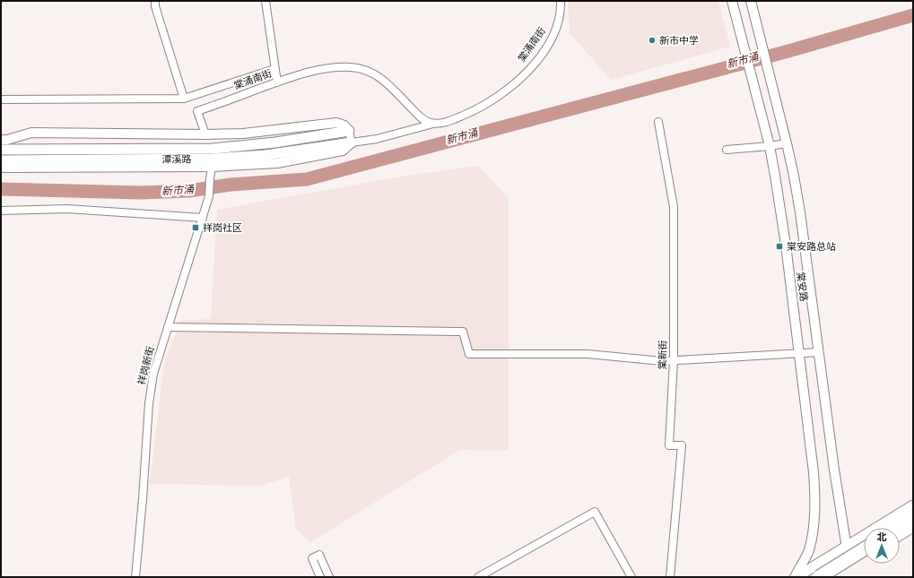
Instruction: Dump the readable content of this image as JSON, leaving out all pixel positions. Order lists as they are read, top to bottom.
{
  "streets": {
    "main road": ["潭溪路"],
    "street": [
      "棠涌南街",
      "棠安路",
      "棠新街",
      "祥岗新街"
    ]
  },
  "water": ["新市涌"],
  "places": {
    "other": ["新市中学"],
    "transit": ["祥岗社区", "棠安路总站"]
  },
  "north": "top"
}
